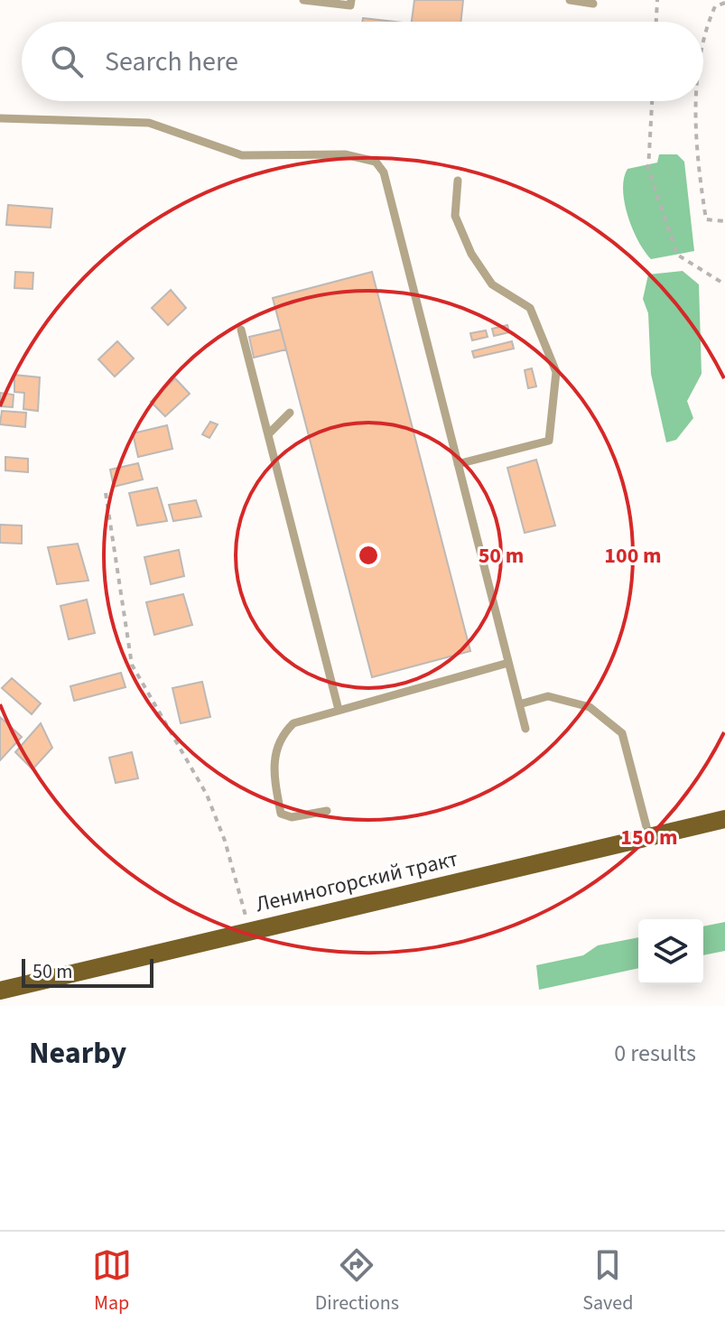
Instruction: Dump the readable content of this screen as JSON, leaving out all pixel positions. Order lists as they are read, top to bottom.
{
  "streets": {
    "main road": ["Лениногорский тракт"]
  },
  "scale_bar": "50 m",
  "page": {
    "search": "Search here",
    "scale": "50 m",
    "heading": ["Nearby", "0 results"],
    "nav": ["Map", "Directions", "Saved"]
  },
  "rings": ["50 m", "100 m", "150 m"]
}
